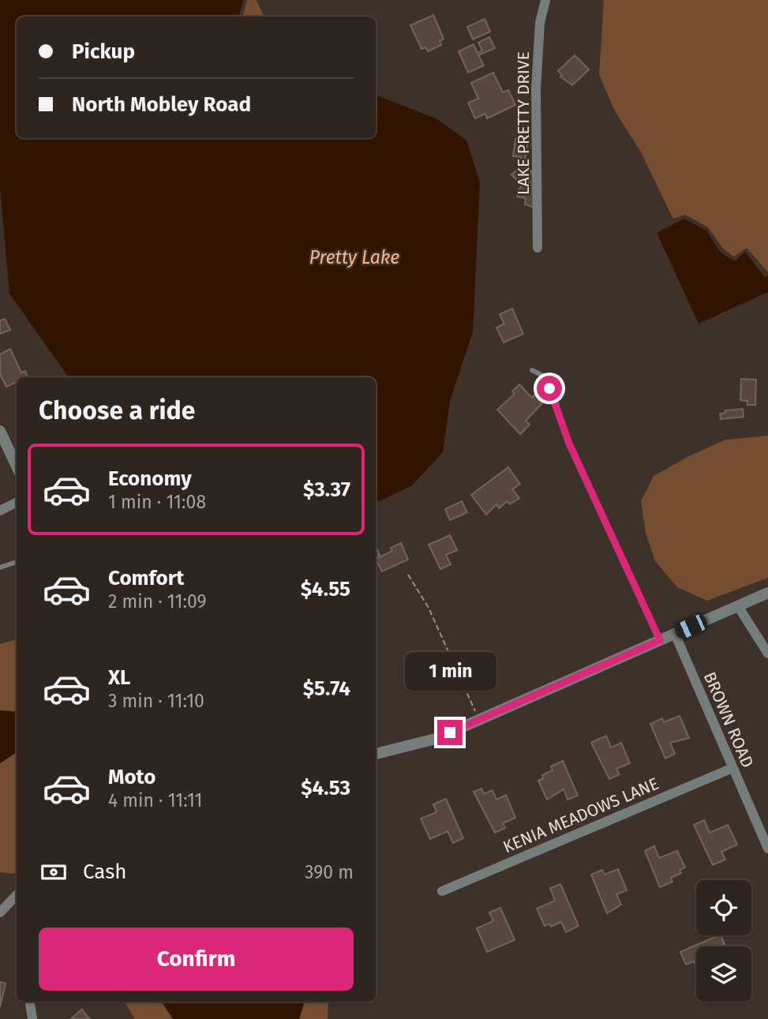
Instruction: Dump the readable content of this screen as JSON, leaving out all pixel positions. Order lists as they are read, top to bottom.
{
  "streets": {
    "street": ["LAKE PRETTY DRIVE", "BROWN ROAD", "KENIA MEADOWS LANE"]
  },
  "crossings": [
    ["BROWN ROAD", "KENIA MEADOWS LANE"]
  ],
  "water": ["Pretty Lake"],
  "page": {
    "banner": ["Pickup", "North Mobley Road"],
    "heading": "Choose a ride",
    "list": [
      {
        "name": "Economy",
        "note": "1 min · 11:08",
        "value": "$3.37"
      },
      {
        "name": "Comfort",
        "note": "2 min · 11:09",
        "value": "$4.55"
      },
      {
        "name": "XL",
        "note": "3 min · 11:10",
        "value": "$5.74"
      },
      {
        "name": "Moto",
        "note": "4 min · 11:11",
        "value": "$4.53"
      }
    ],
    "bubble": "1 min",
    "pay": ["Cash", "390 m"],
    "buttons": "Confirm"
  }
}
